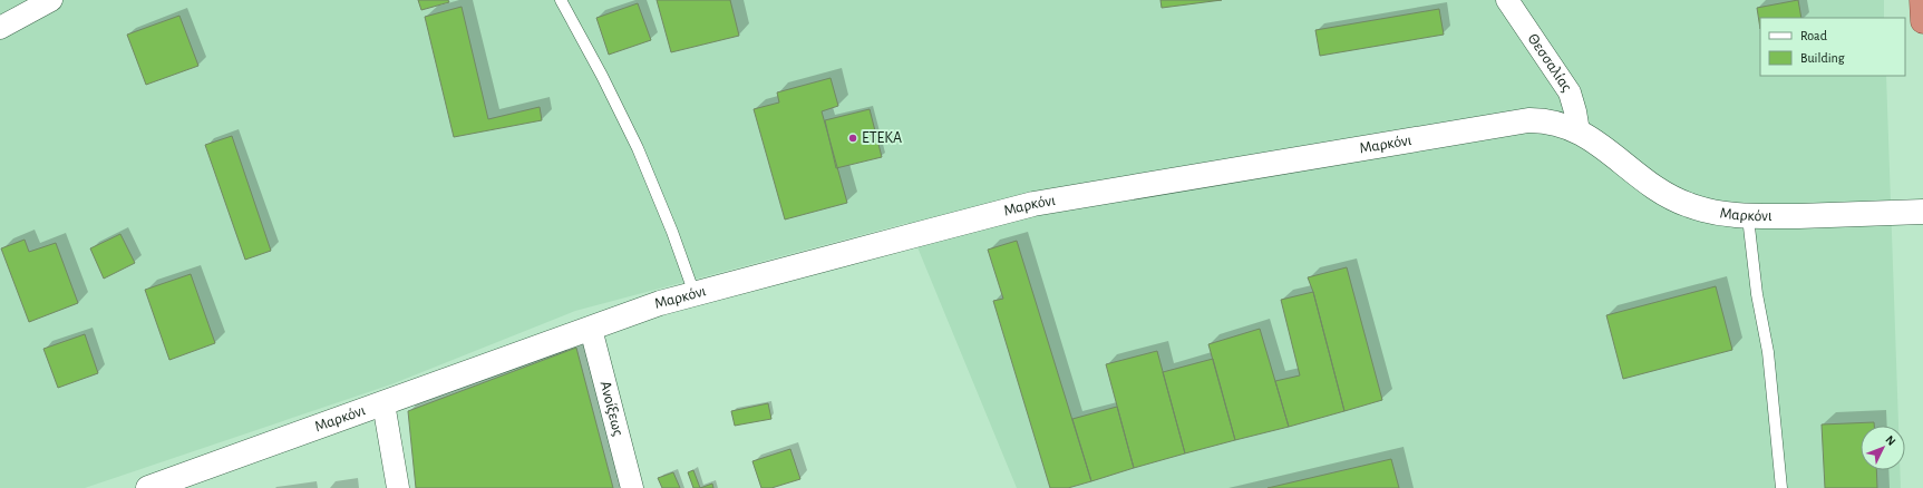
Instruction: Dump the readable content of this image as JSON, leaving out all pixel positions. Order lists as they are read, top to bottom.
{
  "streets": {
    "street": ["Θεσσαλίας", "Μαρκόνι", "Ανοίξεως"]
  },
  "crossings": [
    ["Θεσσαλίας", "Μαρκόνι"],
    ["Μαρκόνι", "Ανοίξεως"]
  ],
  "places": ["ΕΤΕΚΑ"],
  "legend": ["Road", "Building"],
  "north": "top right"
}
